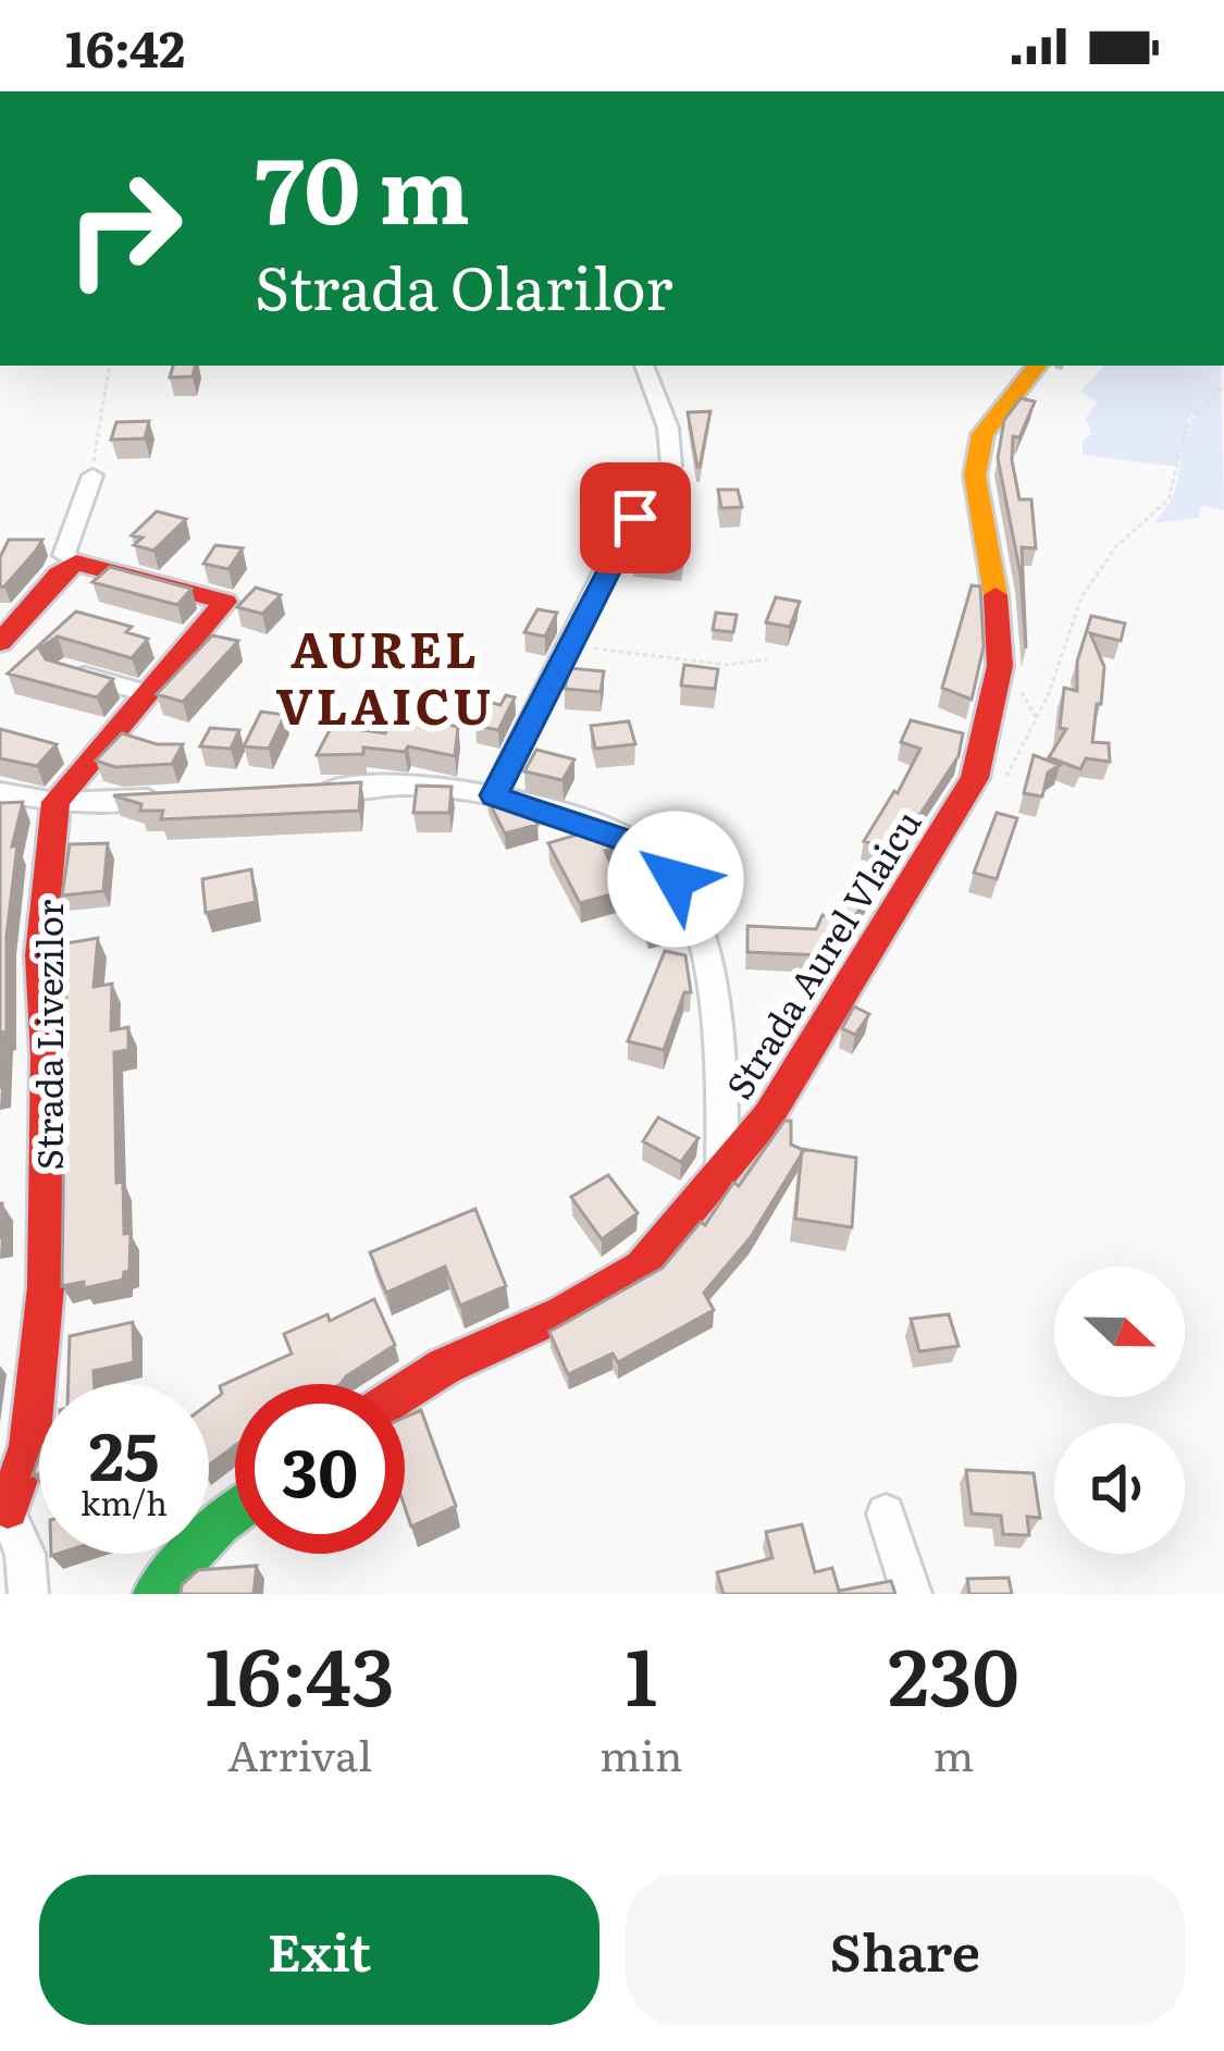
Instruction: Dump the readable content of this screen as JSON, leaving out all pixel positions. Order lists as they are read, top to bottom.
{
  "streets": {
    "street": ["Strada Aurel Vlaicu", "Strada Livezilor"]
  },
  "districts": ["AUREL VLAICU"],
  "north": "right",
  "page": {
    "status": "16:42",
    "turn": ["70 m", "Strada Olarilor"],
    "speed": "25 km/h",
    "limit": "30",
    "eta": [
      "16:43",
      "Arrival",
      "1",
      "min",
      "230",
      "m"
    ],
    "buttons": ["Exit", "Share"]
  }
}
